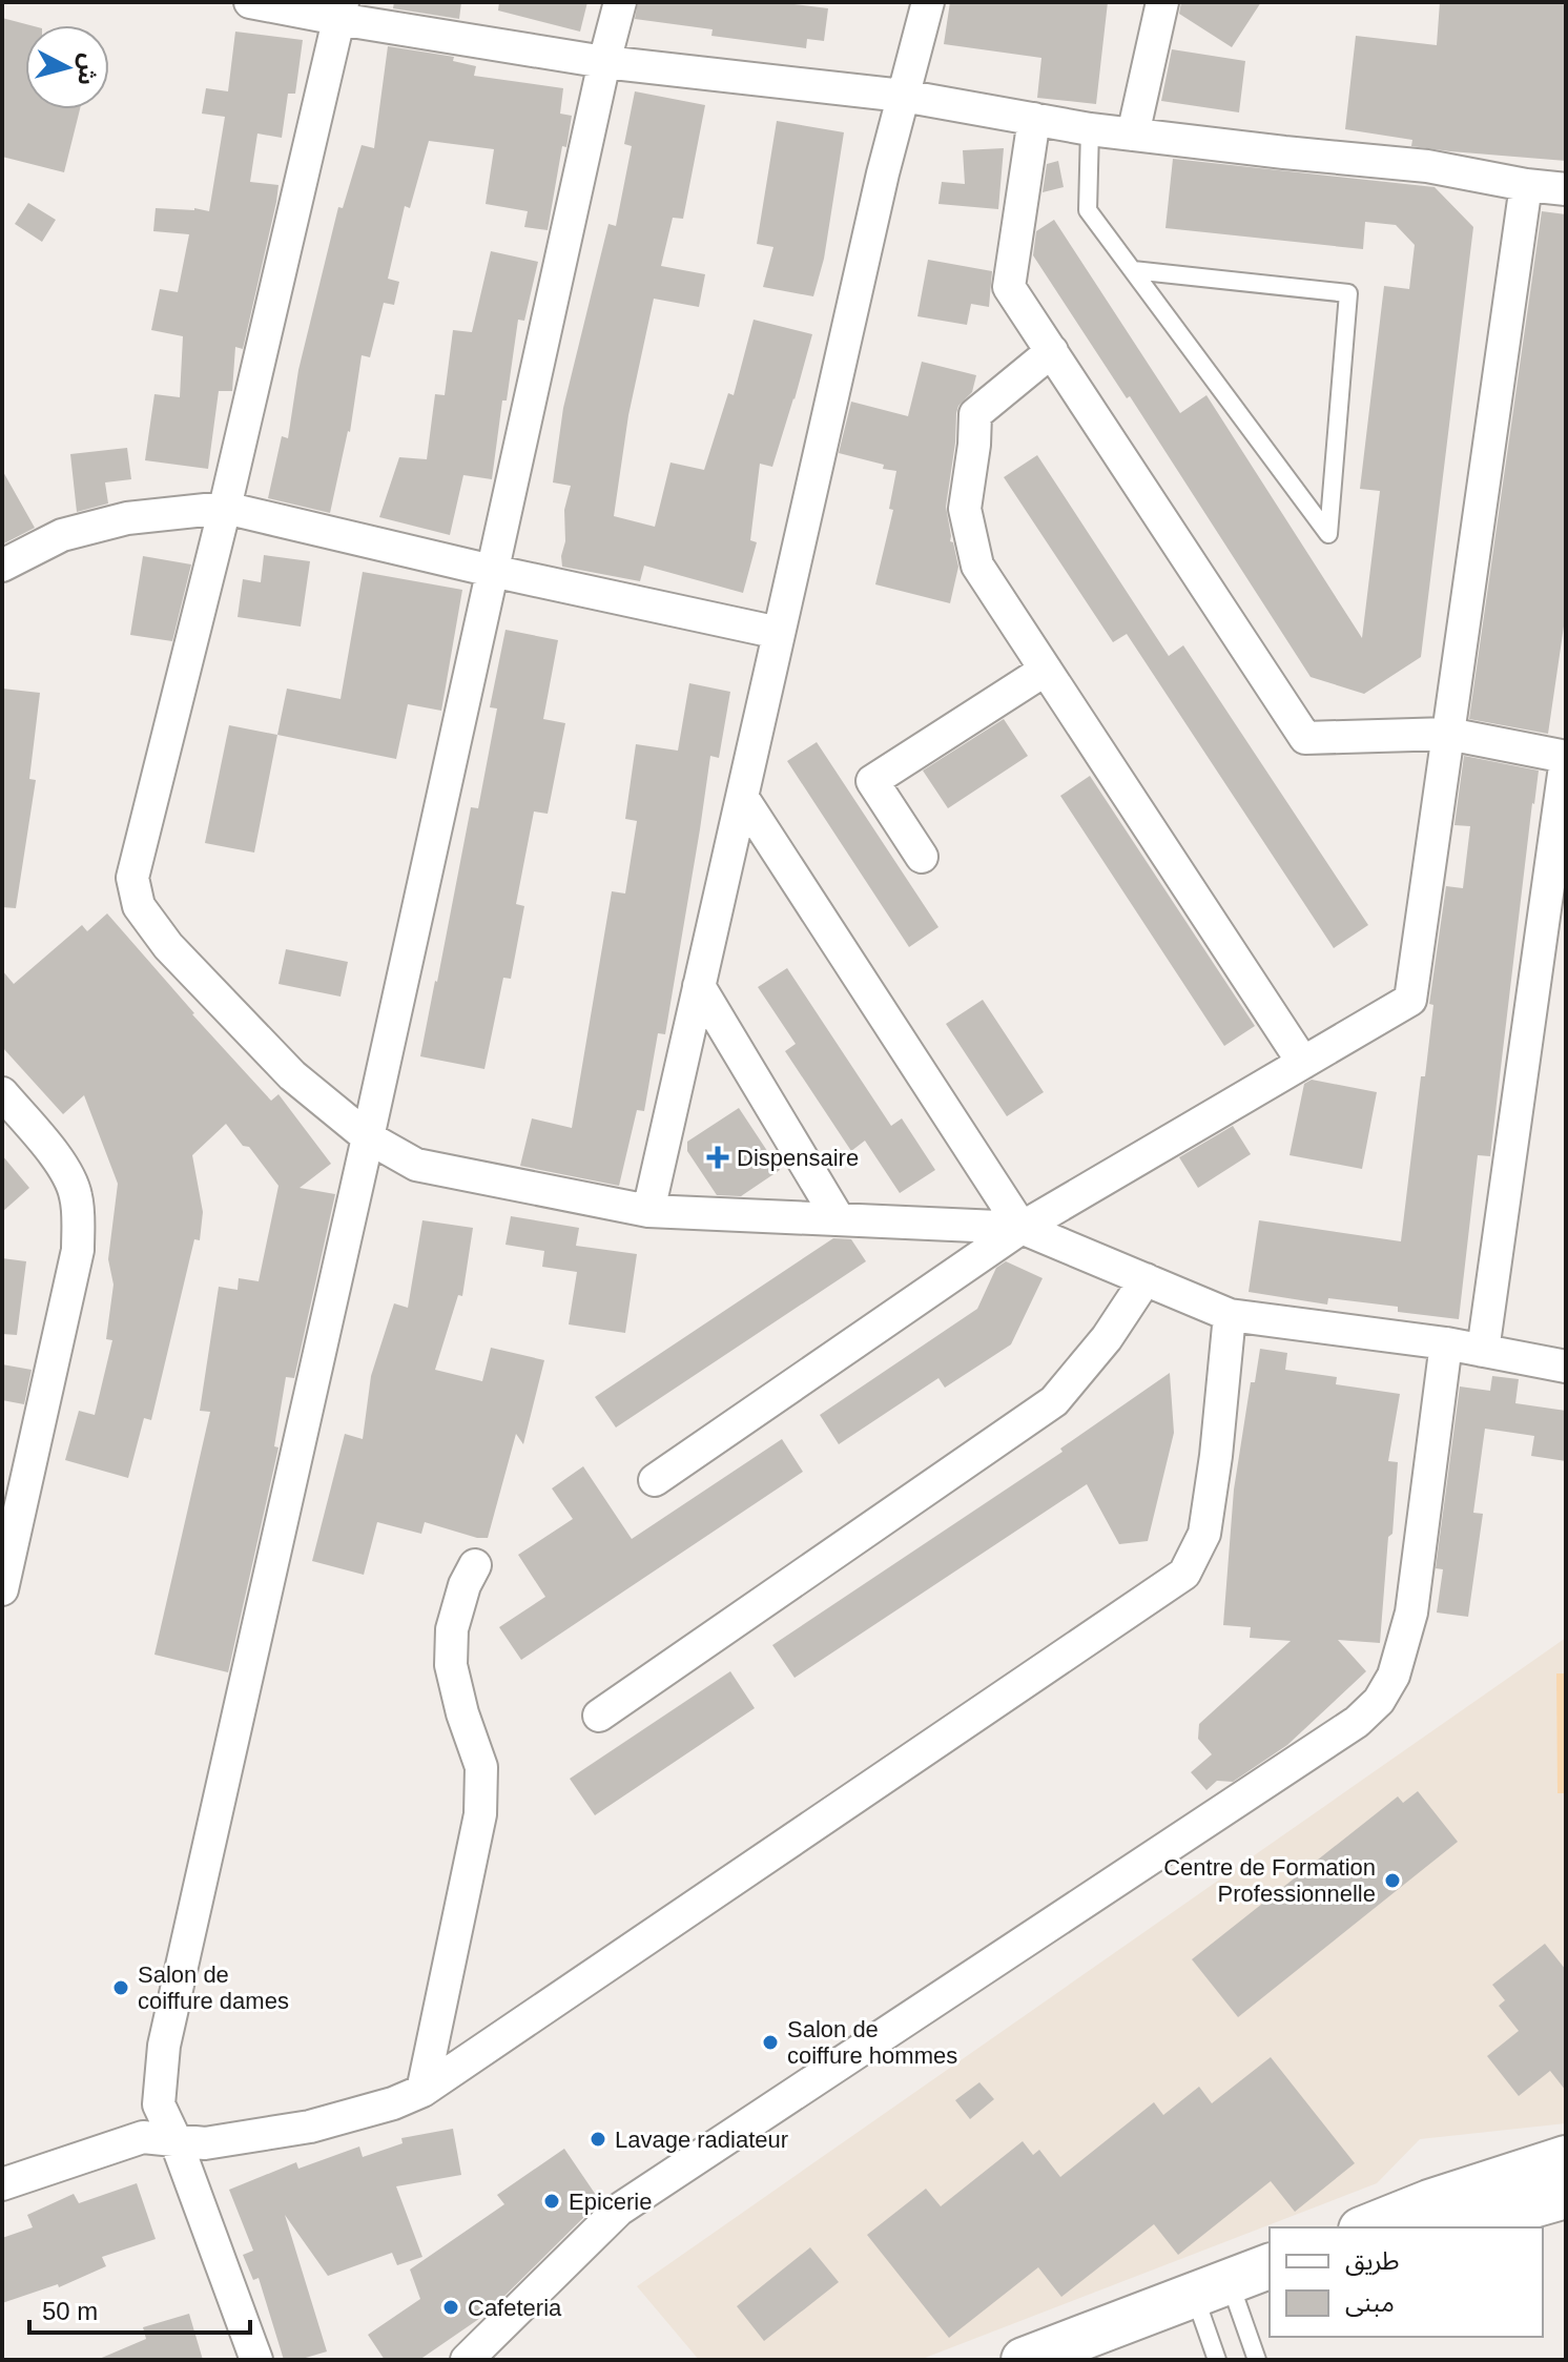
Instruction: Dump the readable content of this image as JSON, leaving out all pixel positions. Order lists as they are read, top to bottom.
{
  "places": {
    "health": ["Dispensaire"],
    "other": [
      "Centre de Formation Professionnelle",
      "Salon de coiffure dames",
      "Salon de coiffure hommes",
      "Lavage radiateur",
      "Epicerie",
      "Cafeteria"
    ]
  },
  "legend": ["طريق", "مبنى"],
  "scale_bar": "50 m",
  "north": "right"
}
